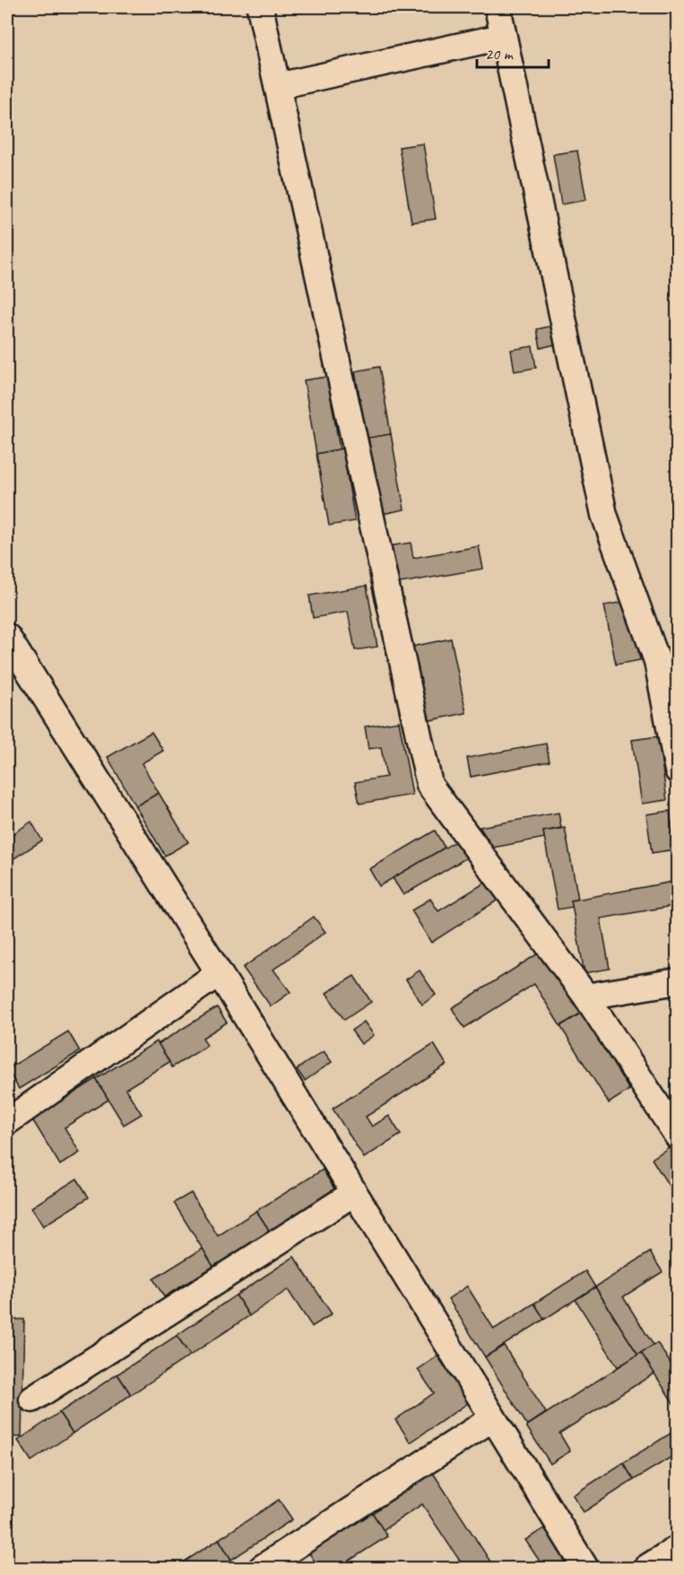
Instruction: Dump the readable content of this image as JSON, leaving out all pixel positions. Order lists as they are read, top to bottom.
{
  "scale_bar": "20 m"
}
